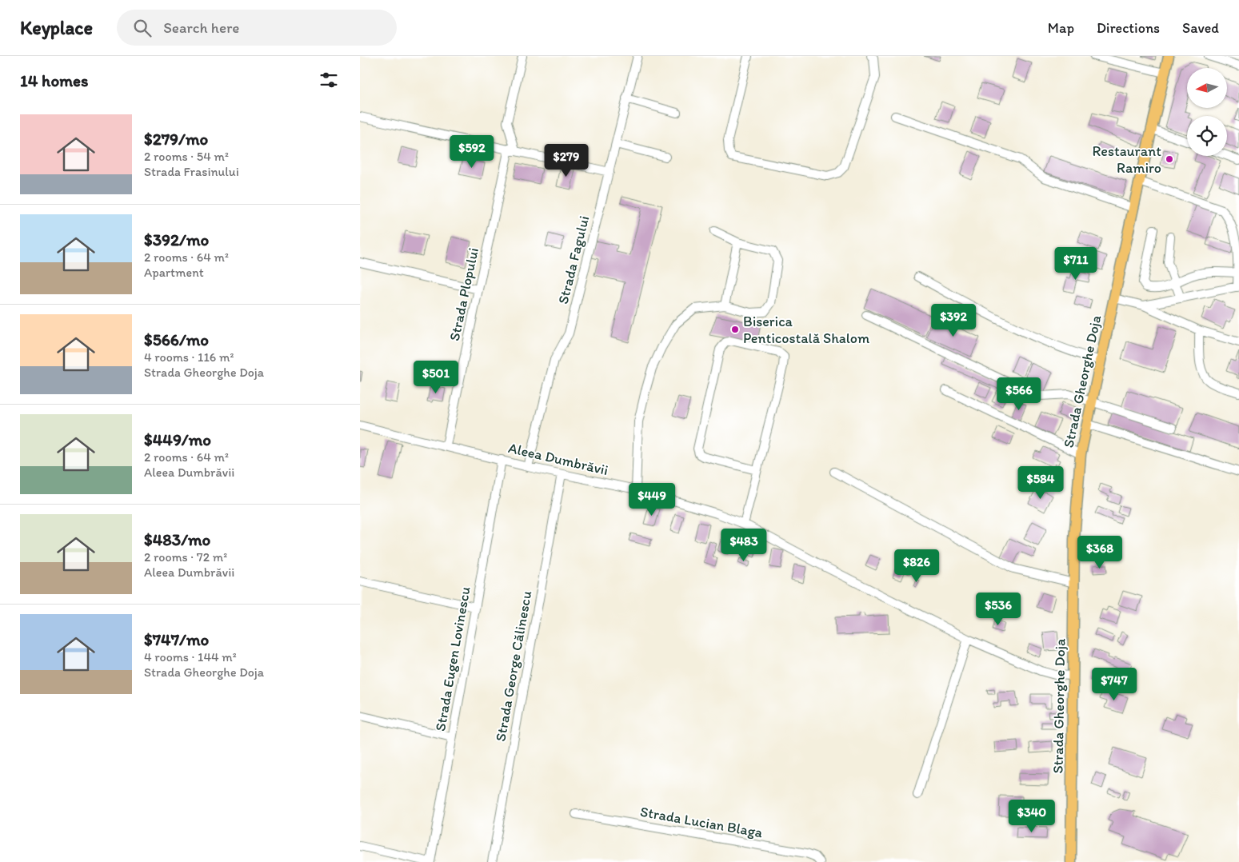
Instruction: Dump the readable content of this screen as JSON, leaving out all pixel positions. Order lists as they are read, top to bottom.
{
  "streets": {
    "main road": ["Strada Gheorghe Doja"],
    "street": [
      "Strada Fagului",
      "Strada Plopului",
      "Aleea Dumbrăvii",
      "Strada Eugen Lovinescu",
      "Strada George Călinescu",
      "Strada Lucian Blaga"
    ]
  },
  "crossings": [
    ["Strada Fagului", "Aleea Dumbrăvii"],
    ["Strada Plopului", "Aleea Dumbrăvii"],
    ["Strada Gheorghe Doja", "Aleea Dumbrăvii"],
    ["Aleea Dumbrăvii", "Strada Eugen Lovinescu"],
    ["Aleea Dumbrăvii", "Strada George Călinescu"]
  ],
  "places": ["Restaurant Ramiro", "Biserica Penticostală Shalom"],
  "north": "left",
  "page": {
    "header": "Keyplace",
    "search": "Search here",
    "nav": ["Map", "Directions", "Saved"],
    "heading": "14 homes",
    "list": [
      {
        "name": "$279/mo",
        "note": "2 rooms · 54 m² · Strada Frasinului"
      },
      {
        "name": "$392/mo",
        "note": "2 rooms · 64 m² · Apartment"
      },
      {
        "name": "$566/mo",
        "note": "4 rooms · 116 m² · Strada Gheorghe Doja"
      },
      {
        "name": "$449/mo",
        "note": "2 rooms · 64 m² · Aleea Dumbrăvii"
      },
      {
        "name": "$483/mo",
        "note": "2 rooms · 72 m² · Aleea Dumbrăvii"
      },
      {
        "name": "$747/mo",
        "note": "4 rooms · 144 m² · Strada Gheorghe Doja"
      }
    ],
    "price": [
      "$592",
      "$279",
      "$711",
      "$392",
      "$501",
      "$566",
      "$584",
      "$449",
      "$483",
      "$368",
      "$826",
      "$536",
      "$747",
      "$340"
    ]
  }
}
